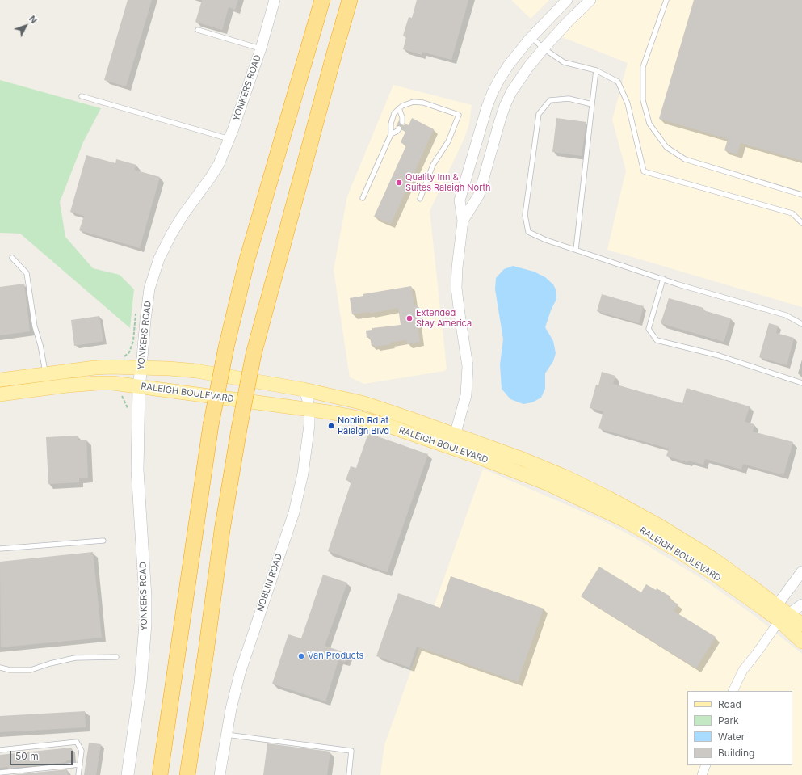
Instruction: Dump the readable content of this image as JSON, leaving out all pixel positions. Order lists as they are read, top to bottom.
{
  "streets": {
    "main road": ["YONKERS ROAD", "RALEIGH BOULEVARD"],
    "street": ["NOBLIN ROAD"]
  },
  "crossings": [
    ["YONKERS ROAD", "RALEIGH BOULEVARD"],
    ["RALEIGH BOULEVARD", "NOBLIN ROAD"]
  ],
  "places": [
    "Quality Inn & Suites Raleigh North",
    "Extended Stay America",
    "Noblin Rd at Raleigh Blvd",
    "Van Products"
  ],
  "legend": [
    "Road",
    "Park",
    "Water",
    "Building"
  ],
  "scale_bar": "50 m",
  "north": "top right"
}
